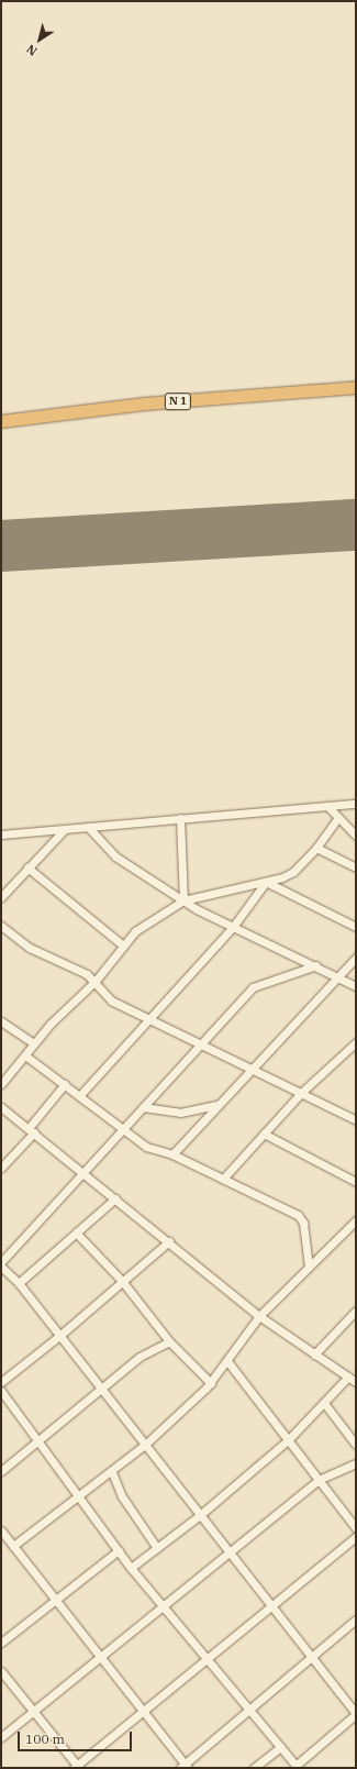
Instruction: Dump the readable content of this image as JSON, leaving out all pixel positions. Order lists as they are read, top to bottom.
{
  "streets": {
    "highway": ["N 1"]
  },
  "scale_bar": "100 m",
  "north": "bottom left"
}
